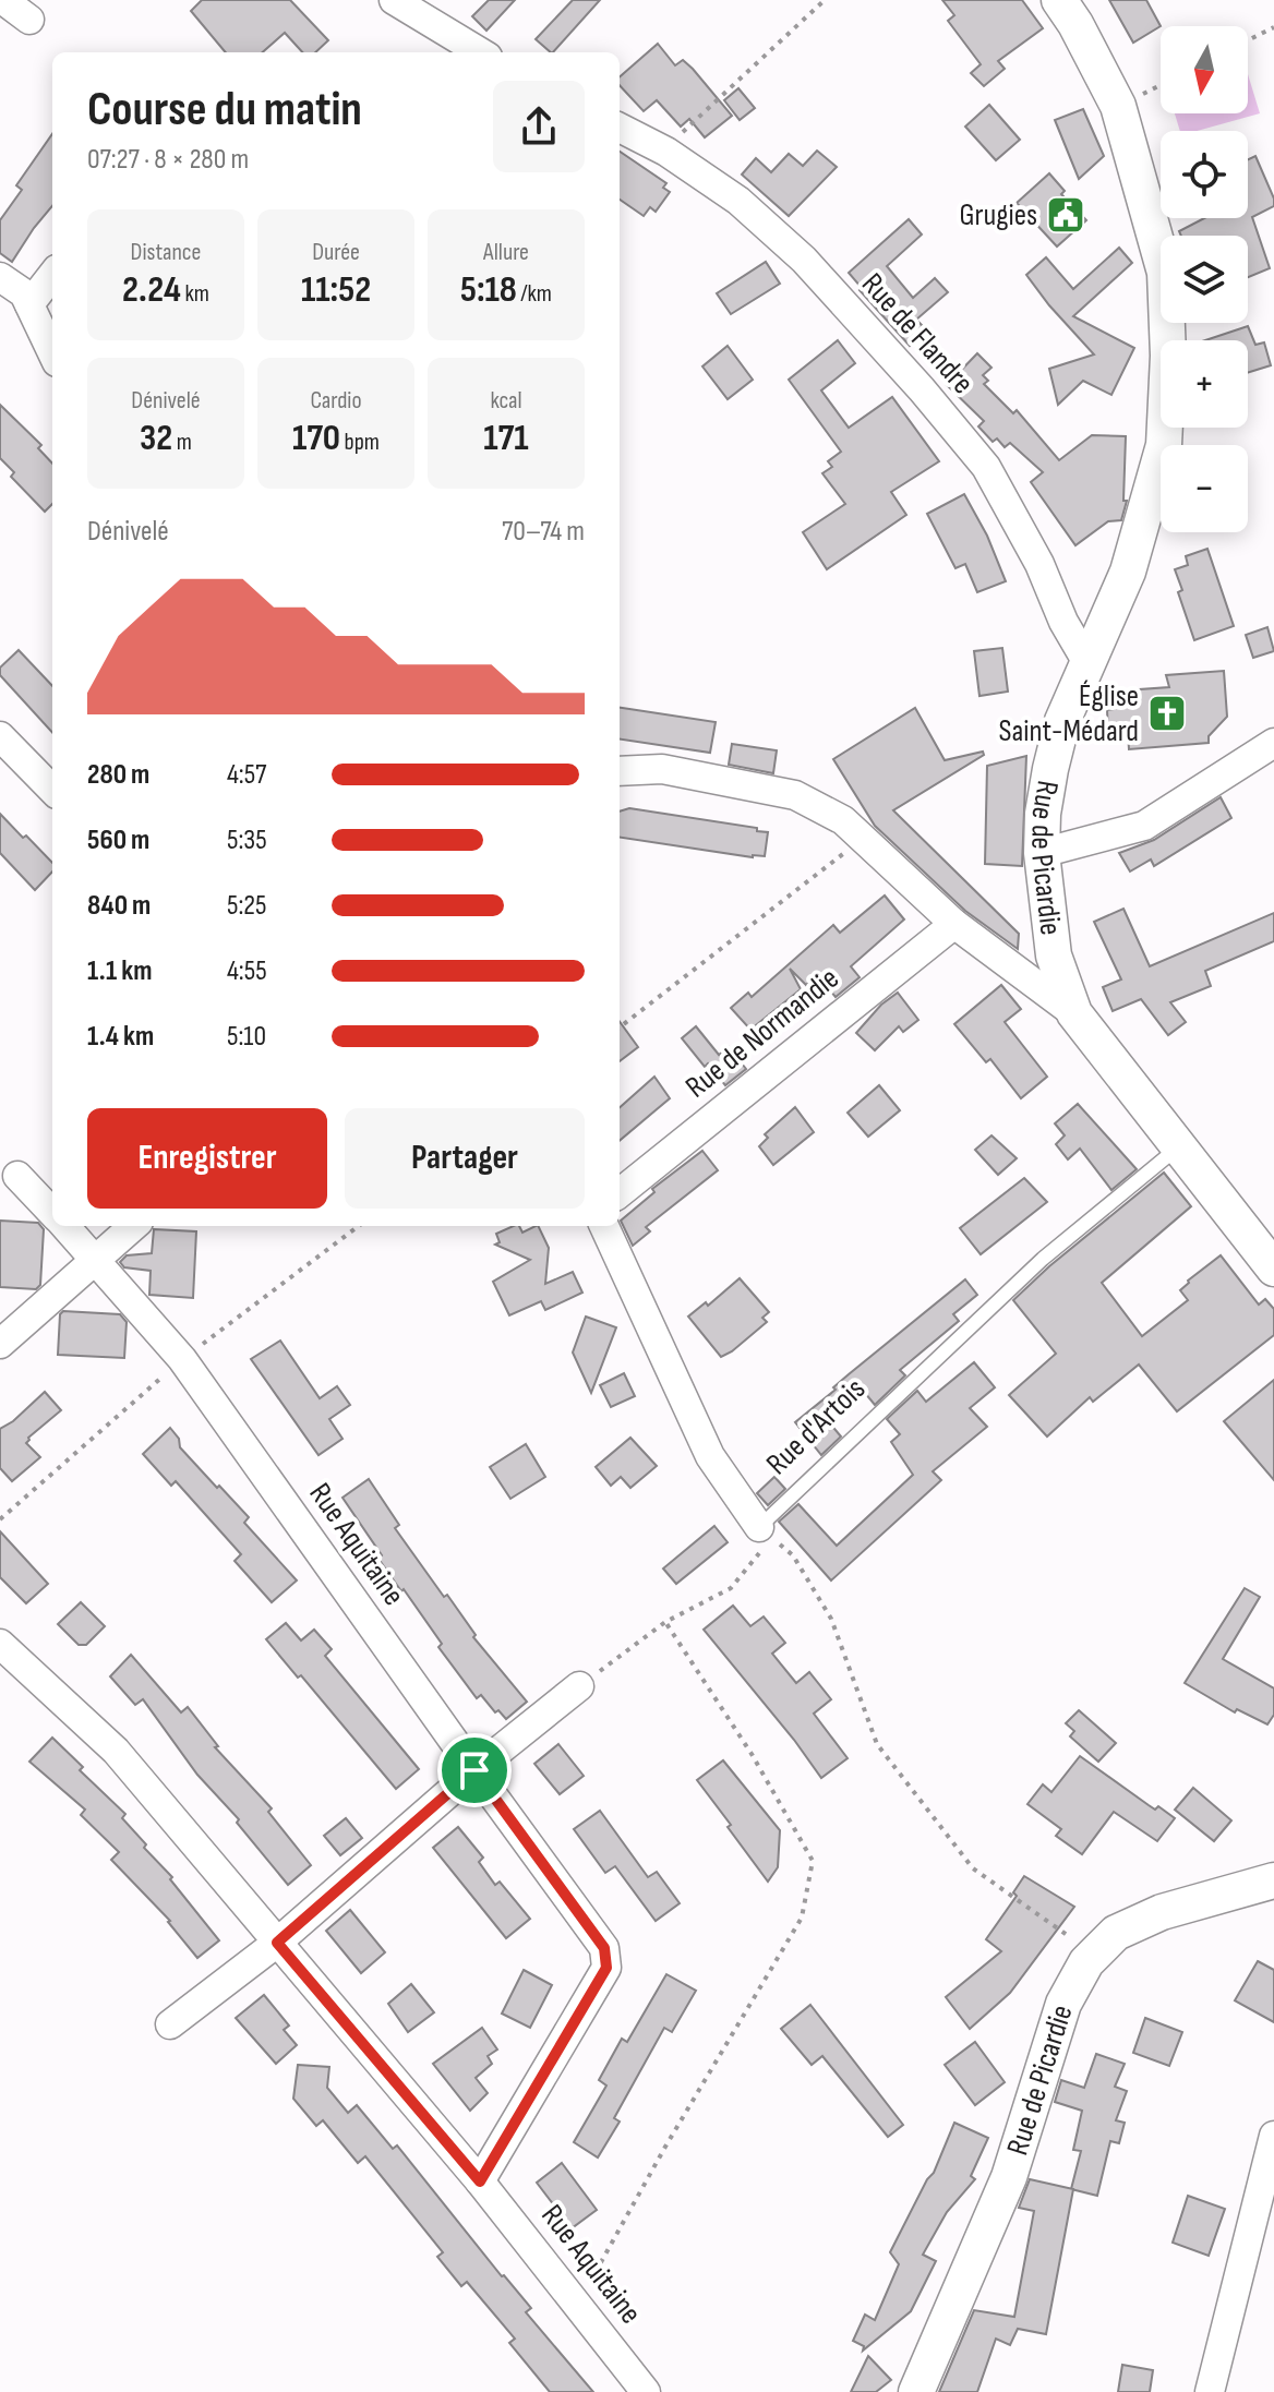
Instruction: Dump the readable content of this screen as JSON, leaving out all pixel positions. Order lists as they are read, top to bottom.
{
  "streets": {
    "street": [
      "Rue de Flandre",
      "Rue de Picardie",
      "Rue de Normandie",
      "Rue d'Artois",
      "Rue Aquitaine"
    ]
  },
  "crossings": [
    ["Rue de Flandre", "Rue de Picardie"],
    ["Rue de Picardie", "Rue d'Artois"]
  ],
  "places": {
    "public building": ["Grugies"],
    "church": ["Église Saint-Médard"]
  },
  "north": "bottom",
  "page": {
    "map_buttons": ["+", "−"],
    "heading": ["Course du matin", "07:27 · 8 × 280 m"],
    "stats": [
      ["Distance", "2.24 km"],
      ["Durée", "11:52"],
      ["Allure", "5:18 /km"],
      ["Dénivelé", "32 m"],
      ["Cardio", "170 bpm"],
      ["kcal", "171"]
    ],
    "chart": ["Dénivelé", "70–74 m"],
    "list": [
      {
        "name": "280 m",
        "note": "4:57"
      },
      {
        "name": "560 m",
        "note": "5:35"
      },
      {
        "name": "840 m",
        "note": "5:25"
      },
      {
        "name": "1.1 km",
        "note": "4:55"
      },
      {
        "name": "1.4 km",
        "note": "5:10"
      }
    ],
    "buttons": ["Enregistrer", "Partager"]
  }
}
